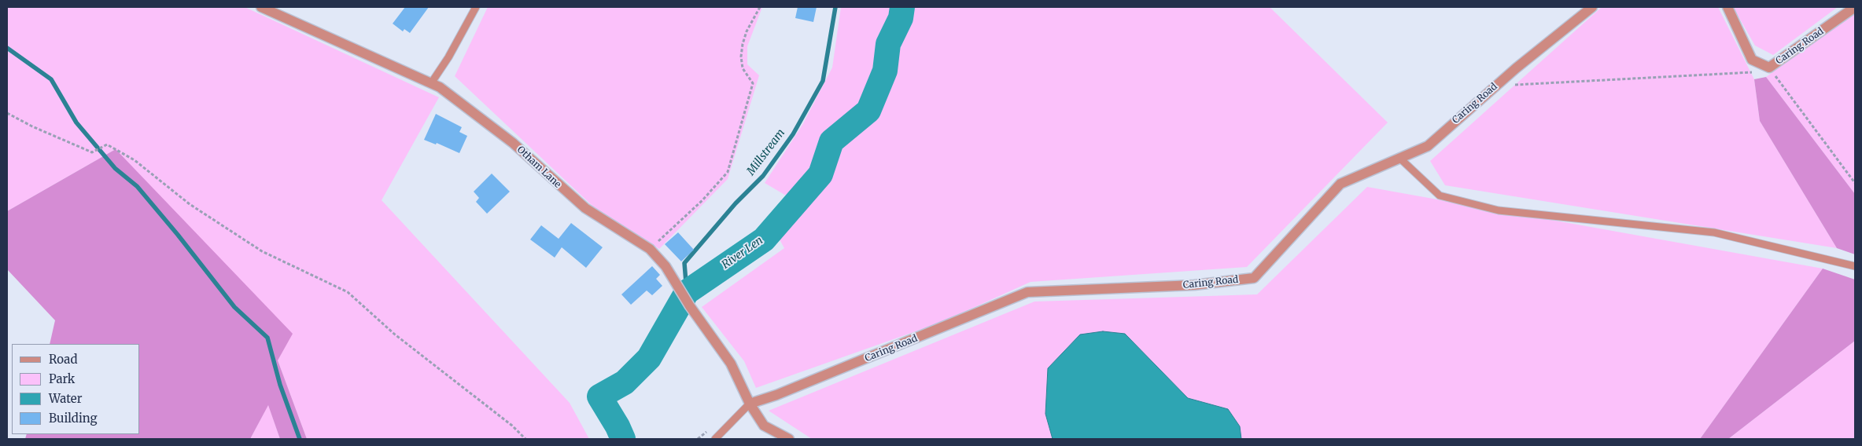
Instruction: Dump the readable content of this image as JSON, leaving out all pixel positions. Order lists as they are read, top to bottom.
{
  "streets": {
    "street": ["Caring Road", "Otham Lane"]
  },
  "crossings": [
    ["Caring Road", "Otham Lane"]
  ],
  "water": ["Millstream", "River Len"],
  "legend": [
    "Road",
    "Park",
    "Water",
    "Building"
  ]
}
